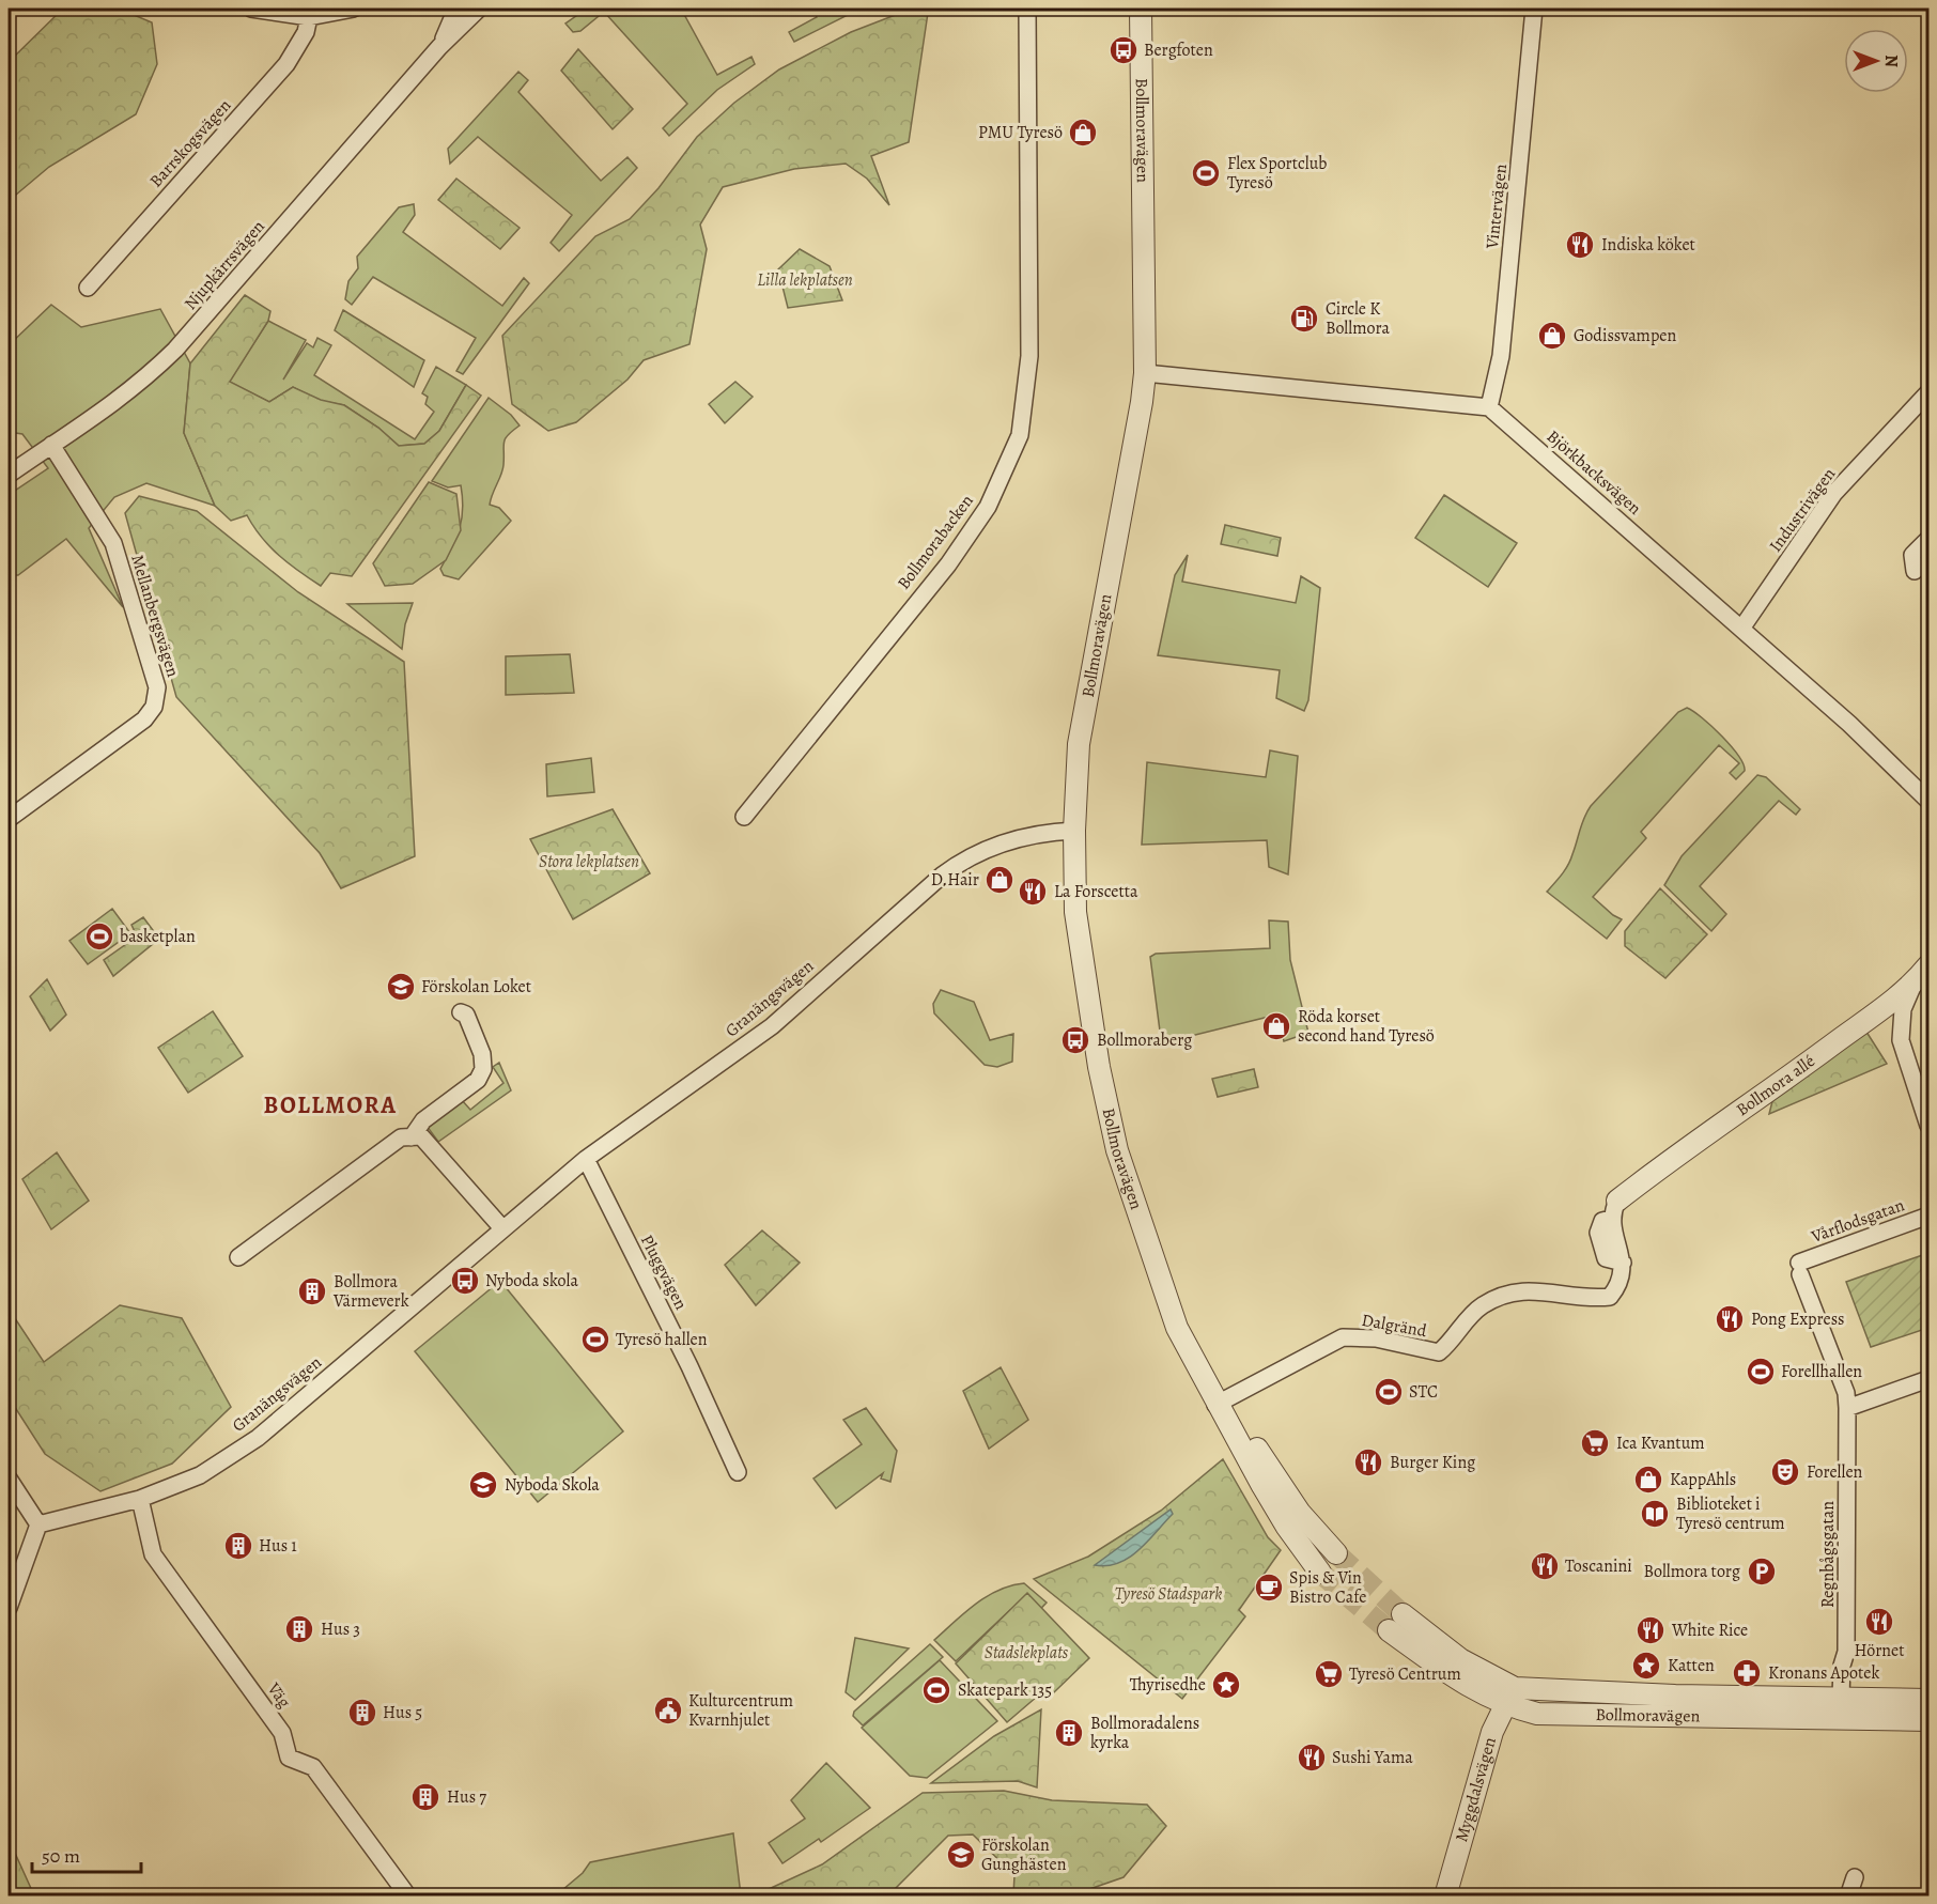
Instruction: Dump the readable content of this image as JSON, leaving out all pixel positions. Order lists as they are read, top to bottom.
{
  "streets": {
    "street": [
      "Bollmoravägen",
      "Barrskogsvägen",
      "Vintervägen",
      "Njupkärrsvägen",
      "Björkbacksvägen",
      "Industrivägen",
      "Bollmorabacken",
      "Mellanbergsvägen",
      "Granängsvägen",
      "Bollmora allé",
      "Vårflodsgatan",
      "Pluggvägen",
      "Dalgränd",
      "Regnbågsgatan",
      "Väg",
      "Myggdalsvägen"
    ]
  },
  "crossings": [
    ["Bollmoravägen", "Granängsvägen"],
    ["Bollmoravägen", "Dalgränd"],
    ["Bollmoravägen", "Regnbågsgatan"],
    ["Bollmoravägen", "Myggdalsvägen"],
    ["Vintervägen", "Björkbacksvägen"],
    ["Njupkärrsvägen", "Mellanbergsvägen"],
    ["Björkbacksvägen", "Industrivägen"],
    ["Granängsvägen", "Pluggvägen"],
    ["Granängsvägen", "Väg"],
    ["Bollmora allé", "Dalgränd"],
    ["Vårflodsgatan", "Regnbågsgatan"]
  ],
  "districts": ["BOLLMORA"],
  "parks": [
    "Lilla lekplatsen",
    "Stora lekplatsen",
    "Tyresö Stadspark",
    "Stadslekplats"
  ],
  "places": {
    "bus stop": ["Bergfoten", "Bollmoraberg", "Nyboda skola"],
    "shop": [
      "PMU Tyresö",
      "Godissvampen",
      "D.Hair",
      "Röda korset second hand Tyresö",
      "KappAhls"
    ],
    "sports": [
      "Flex Sportclub Tyresö",
      "basketplan",
      "Tyresö hallen",
      "Forellhallen",
      "STC",
      "Skatepark 135"
    ],
    "restaurant": [
      "Indiska köket",
      "La Forscetta",
      "Pong Express",
      "Burger King",
      "Toscanini",
      "Hörnet",
      "White Rice",
      "Sushi Yama"
    ],
    "fuel station": ["Circle K Bollmora"],
    "school or university": ["Förskolan Loket", "Nyboda Skola", "Förskolan Gunghästen"],
    "building": [
      "Bollmora Värmeverk",
      "Hus 1",
      "Hus 3",
      "Hus 5",
      "Bollmoradalens kyrka",
      "Hus 7"
    ],
    "supermarket": ["Ica Kvantum", "Tyresö Centrum"],
    "theatre": ["Forellen"],
    "library": ["Biblioteket i Tyresö centrum"],
    "parking": ["Bollmora torg"],
    "cafe": ["Spis & Vin Bistro Cafe"],
    "place": ["Katten", "Thyrisedhe"],
    "pharmacy": ["Kronans Apotek"],
    "public building": ["Kulturcentrum Kvarnhjulet"]
  },
  "scale_bar": "50 m",
  "north": "right"
}
